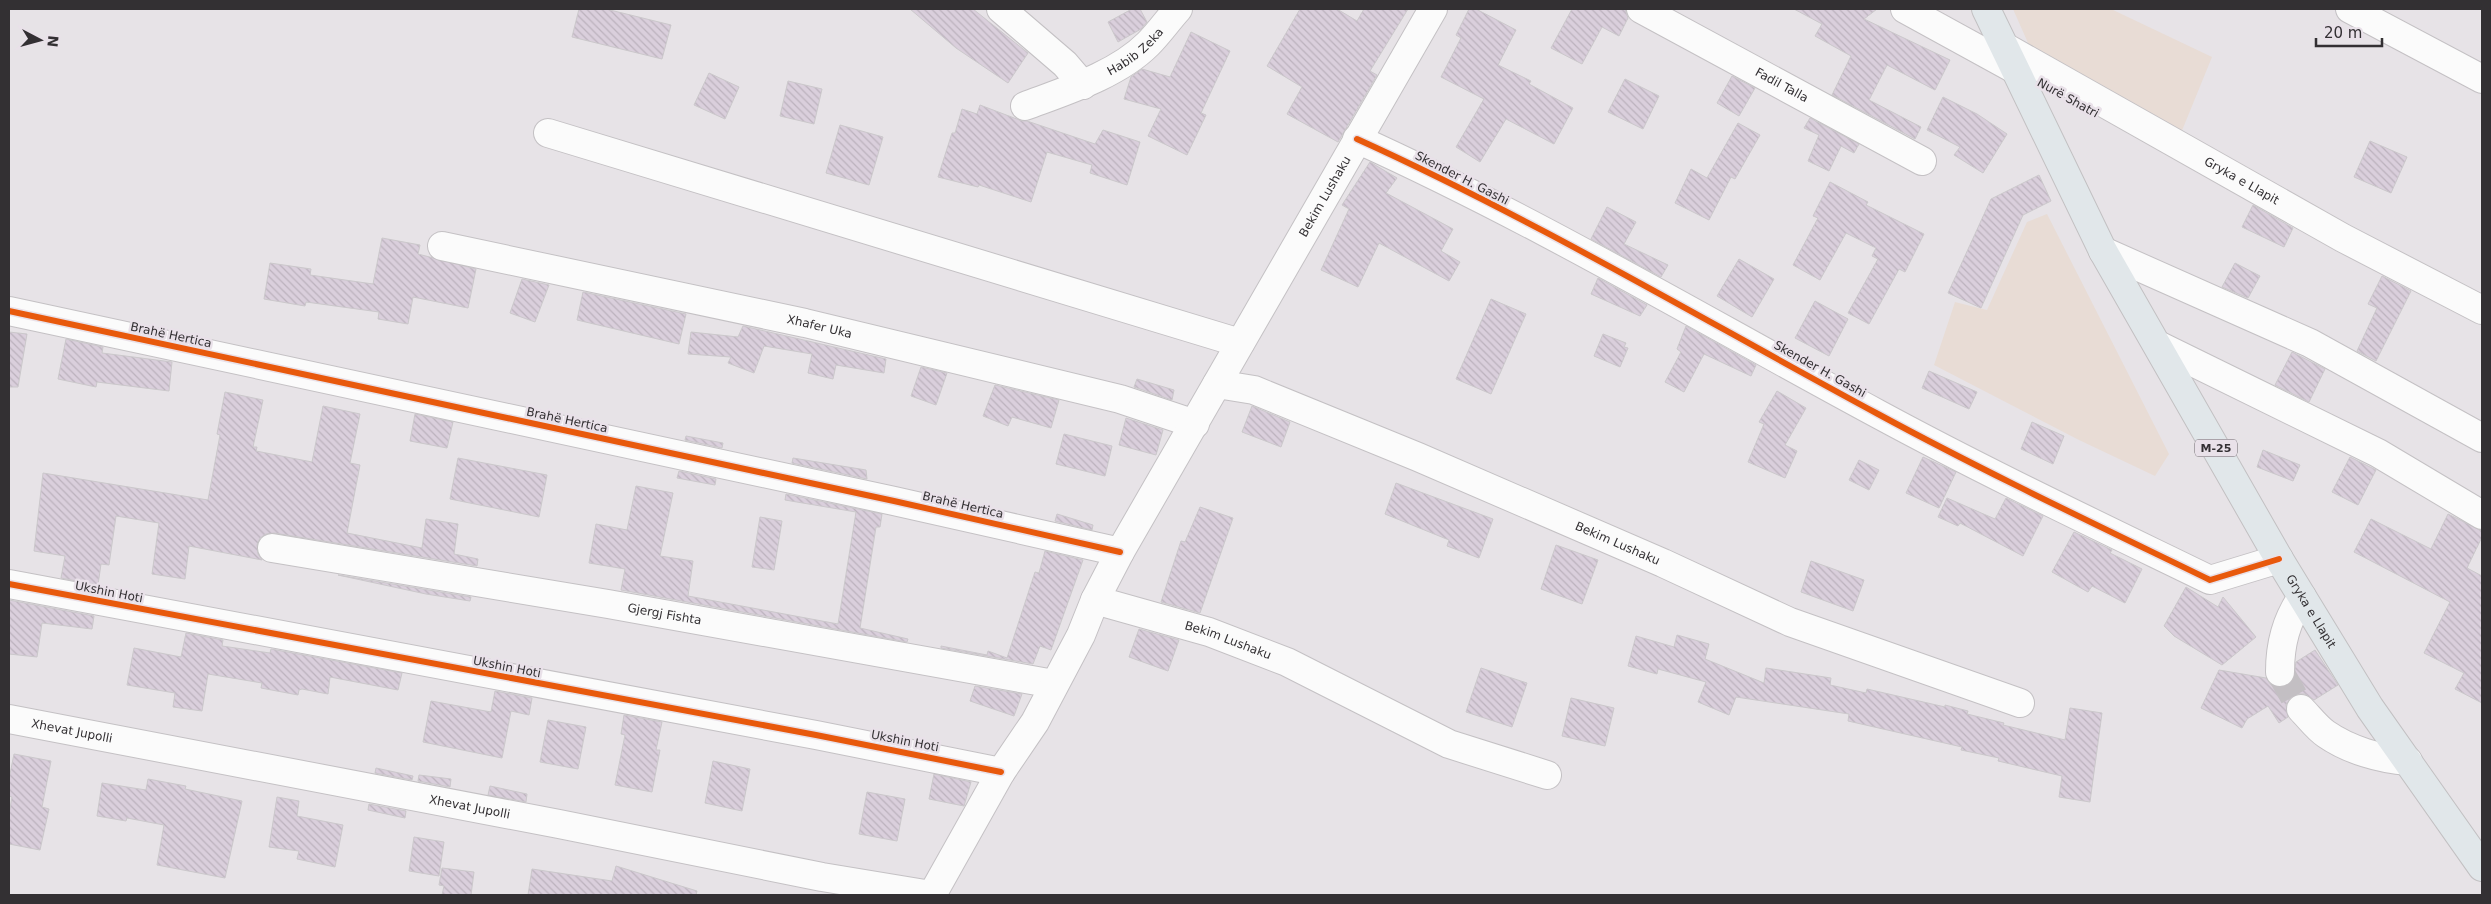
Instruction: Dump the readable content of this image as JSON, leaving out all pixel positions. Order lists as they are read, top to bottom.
{
  "streets": {
    "main road": ["Gryka e Llapit", "M-25"],
    "street": [
      "Habib Zeka",
      "Fadil Talla",
      "Nurë Shatri",
      "Skender H. Gashi",
      "Bekim Lushaku",
      "Xhafer Uka",
      "Brahë Hertica",
      "Ukshin Hoti",
      "Gjergj Fishta",
      "Xhevat Jupolli"
    ]
  },
  "crossings": [
    ["Nurë Shatri", "Gryka e Llapit"],
    ["Skender H. Gashi", "Gryka e Llapit"],
    ["Skender H. Gashi", "Bekim Lushaku"],
    ["Bekim Lushaku", "Xhafer Uka"],
    ["Bekim Lushaku", "Brahë Hertica"],
    ["Bekim Lushaku", "Ukshin Hoti"],
    ["Bekim Lushaku", "Gjergj Fishta"],
    ["Bekim Lushaku", "Xhevat Jupolli"]
  ],
  "scale_bar": "20 m",
  "north": "right"
}
